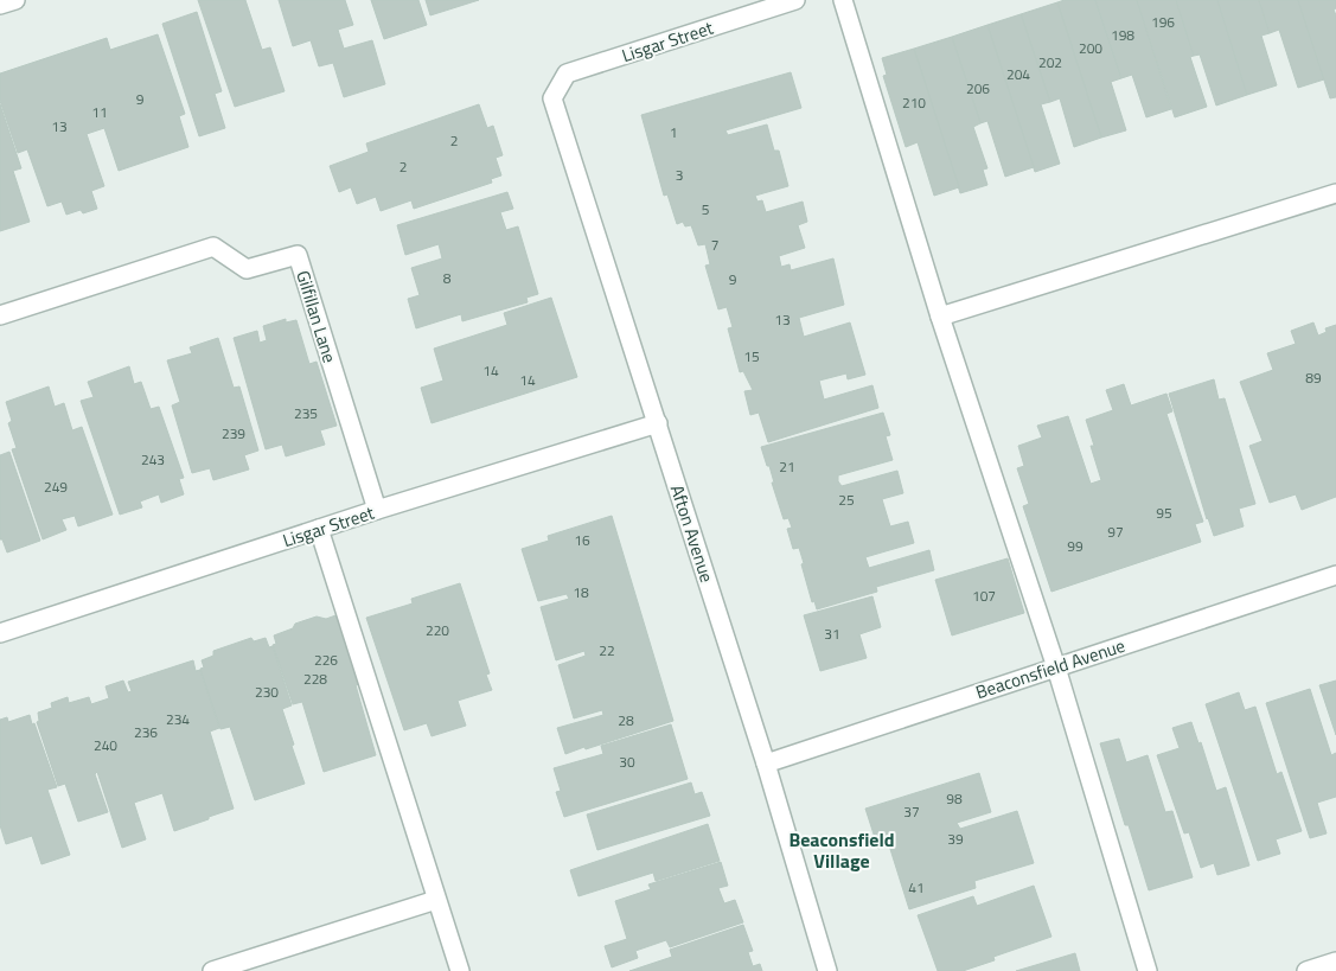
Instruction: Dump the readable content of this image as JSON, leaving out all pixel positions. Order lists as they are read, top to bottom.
{
  "streets": {
    "street": [
      "Lisgar Street",
      "Gilfillan Lane",
      "Afton Avenue",
      "Beaconsfield Avenue"
    ]
  },
  "crossings": [
    ["Lisgar Street", "Gilfillan Lane"],
    ["Lisgar Street", "Afton Avenue"],
    ["Afton Avenue", "Beaconsfield Avenue"]
  ],
  "districts": ["Beaconsfield Village"],
  "house_numbers": [
    "196",
    "198",
    "200",
    "202",
    "204",
    "206",
    "9",
    "210",
    "11",
    "13",
    "1",
    "2",
    "2",
    "3",
    "5",
    "7",
    "8",
    "9",
    "13",
    "15",
    "14",
    "89",
    "14",
    "235",
    "239",
    "243",
    "21",
    "249",
    "25",
    "95",
    "97",
    "16",
    "99",
    "18",
    "107",
    "220",
    "31",
    "22",
    "226",
    "228",
    "230",
    "234",
    "28",
    "236",
    "240",
    "30",
    "98",
    "37",
    "39",
    "41"
  ]
}
